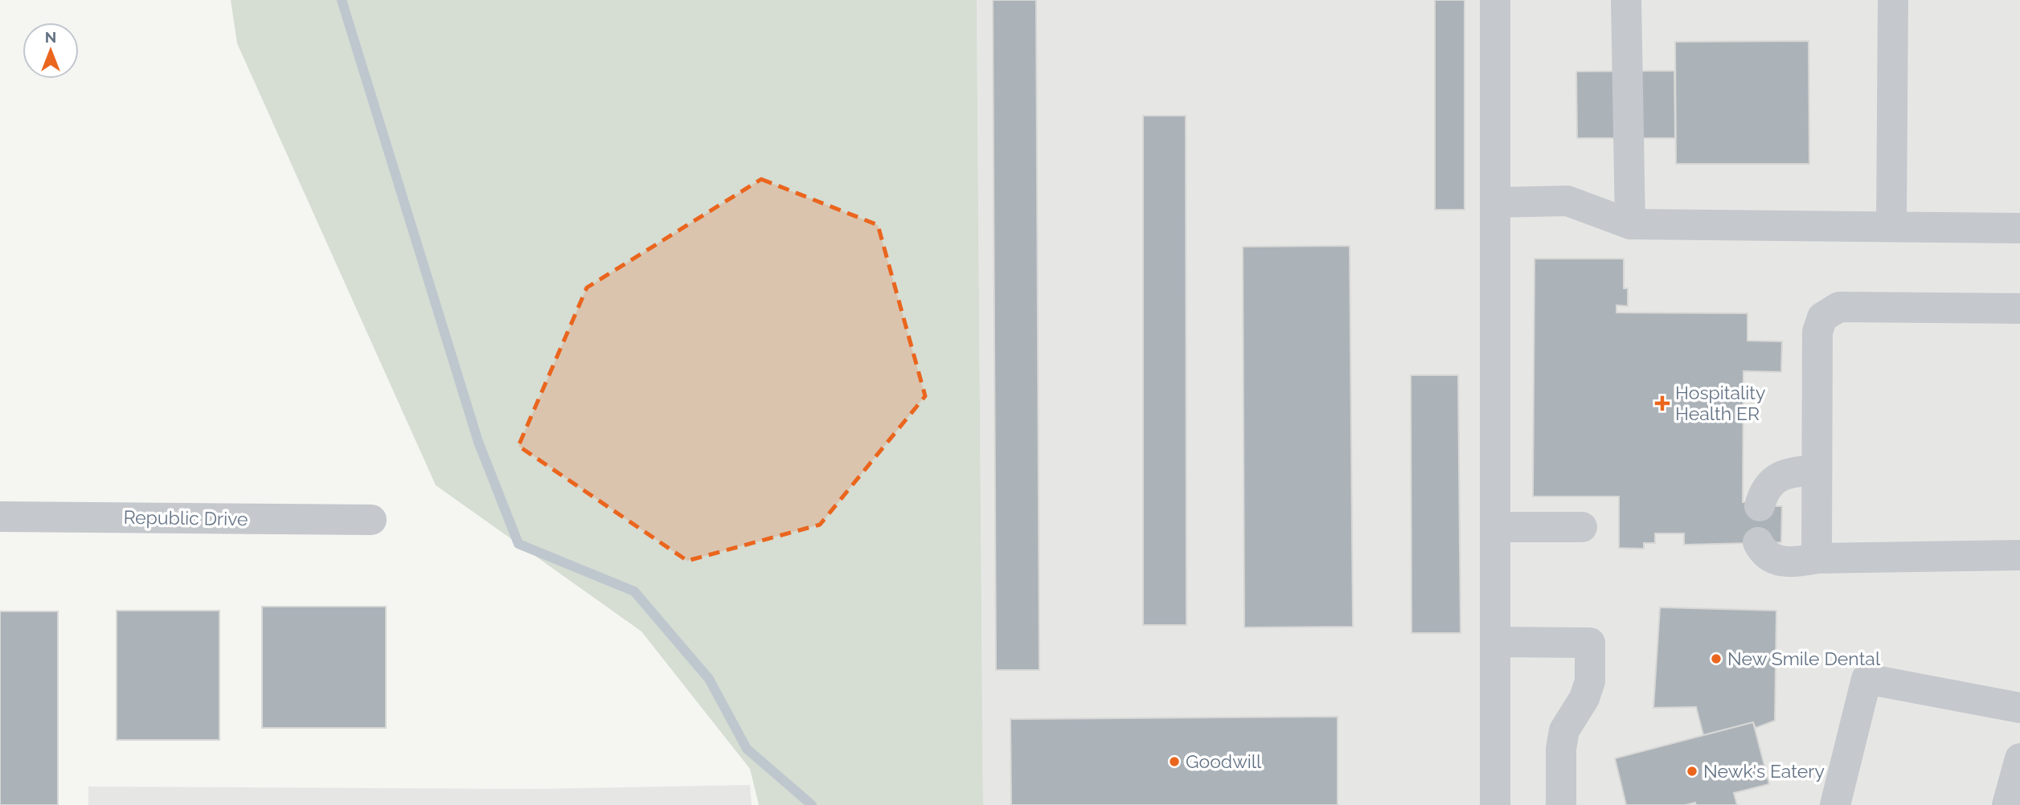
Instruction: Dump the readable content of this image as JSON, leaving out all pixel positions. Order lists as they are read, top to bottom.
{
  "streets": {
    "street": ["Republic Drive"]
  },
  "places": {
    "health": ["Hospitality Health ER"],
    "other": ["New Smile Dental", "Goodwill", "Newk's Eatery"]
  },
  "north": "top"
}
